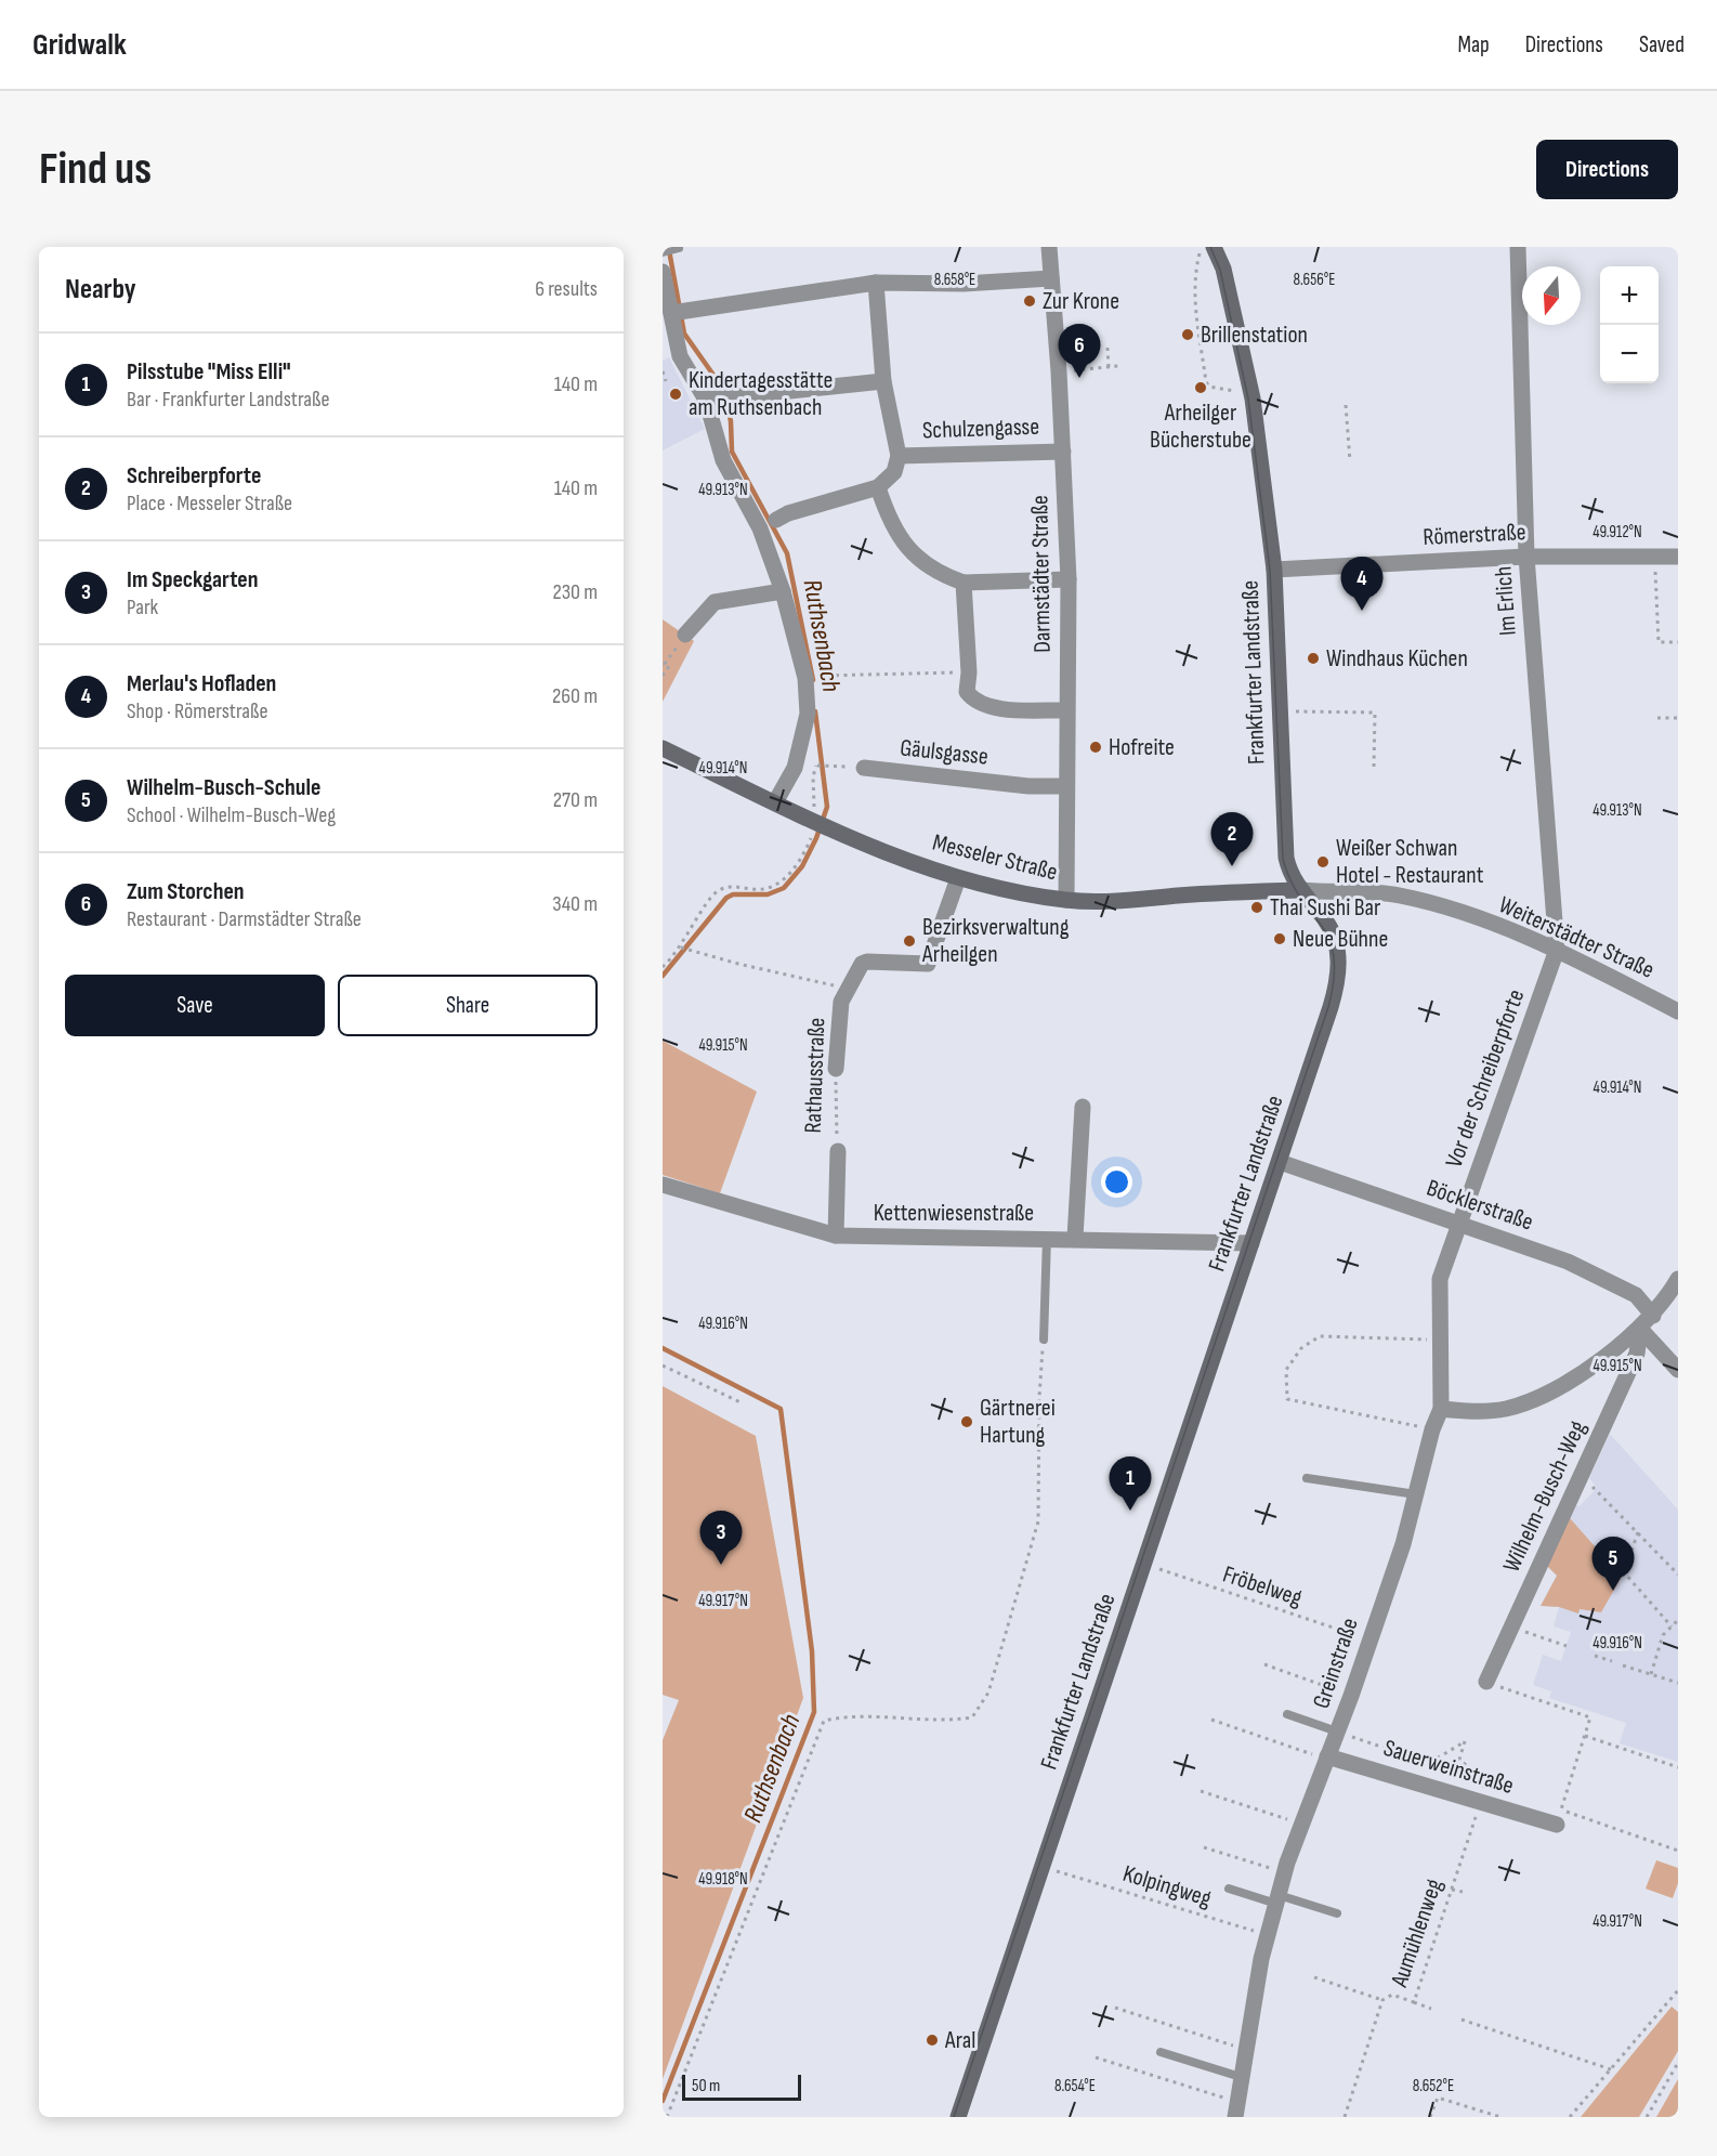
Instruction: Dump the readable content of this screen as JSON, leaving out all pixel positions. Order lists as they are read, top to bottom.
{
  "streets": {
    "street": [
      "Schulzengasse",
      "Römerstraße",
      "Darmstädter Straße",
      "Im Erlich",
      "Frankfurter Landstraße",
      "Gäulsgasse",
      "Messeler Straße",
      "Weiterstädter Straße",
      "Rathausstraße",
      "Vor der Schreiberpforte",
      "Böcklerstraße",
      "Kettenwiesenstraße",
      "Wilhelm-Busch-Weg",
      "Greinstraße",
      "Sauerweinstraße"
    ],
    "path": ["Fröbelweg", "Kolpingweg", "Aumühlenweg"]
  },
  "crossings": [
    ["Schulzengasse", "Darmstädter Straße"],
    ["Römerstraße", "Im Erlich"],
    ["Römerstraße", "Frankfurter Landstraße"],
    ["Darmstädter Straße", "Gäulsgasse"],
    ["Darmstädter Straße", "Messeler Straße"],
    ["Im Erlich", "Weiterstädter Straße"],
    ["Im Erlich", "Vor der Schreiberpforte"],
    ["Frankfurter Landstraße", "Messeler Straße"],
    ["Frankfurter Landstraße", "Weiterstädter Straße"],
    ["Frankfurter Landstraße", "Böcklerstraße"],
    ["Frankfurter Landstraße", "Kettenwiesenstraße"],
    ["Frankfurter Landstraße", "Fröbelweg"],
    ["Messeler Straße", "Weiterstädter Straße"],
    ["Messeler Straße", "Rathausstraße"],
    ["Weiterstädter Straße", "Vor der Schreiberpforte"],
    ["Rathausstraße", "Kettenwiesenstraße"],
    ["Vor der Schreiberpforte", "Böcklerstraße"],
    ["Vor der Schreiberpforte", "Greinstraße"],
    ["Böcklerstraße", "Greinstraße"],
    ["Fröbelweg", "Greinstraße"],
    ["Greinstraße", "Sauerweinstraße"],
    ["Greinstraße", "Kolpingweg"],
    ["Sauerweinstraße", "Aumühlenweg"]
  ],
  "water": ["Ruthsenbach"],
  "places": [
    "Zur Krone",
    "Brillenstation",
    "Arheilger Bücherstube",
    "Kindertagesstätte am Ruthsenbach",
    "Windhaus Küchen",
    "Hofreite",
    "Weißer Schwan Hotel - Restaurant",
    "Thai Sushi Bar",
    "Neue Bühne",
    "Bezirksverwaltung Arheilgen",
    "Gärtnerei Hartung",
    "Aral"
  ],
  "scale_bar": "50 m",
  "north": "bottom",
  "page": {
    "header": "Gridwalk",
    "nav": ["Map", "Directions", "Saved"],
    "buttons": [
      "Directions",
      ["Save", "Share"]
    ],
    "title": "Find us",
    "heading": ["Nearby", "6 results"],
    "map_buttons": ["+", "−"],
    "pins": [
      "6",
      "4",
      "2",
      "1",
      "3",
      "5"
    ],
    "list": [
      {
        "mark": "1",
        "name": "Pilsstube \"Miss Elli\"",
        "note": "Bar · Frankfurter Landstraße",
        "value": "140 m"
      },
      {
        "mark": "2",
        "name": "Schreiberpforte",
        "note": "Place · Messeler Straße",
        "value": "140 m"
      },
      {
        "mark": "3",
        "name": "Im Speckgarten",
        "note": "Park",
        "value": "230 m"
      },
      {
        "mark": "4",
        "name": "Merlau's Hofladen",
        "note": "Shop · Römerstraße",
        "value": "260 m"
      },
      {
        "mark": "5",
        "name": "Wilhelm-Busch-Schule",
        "note": "School · Wilhelm-Busch-Weg",
        "value": "270 m"
      },
      {
        "mark": "6",
        "name": "Zum Storchen",
        "note": "Restaurant · Darmstädter Straße",
        "value": "340 m"
      }
    ],
    "scale": "50 m"
  },
  "coordinates": [
    "8.658°E",
    "8.656°E",
    "49.913°N",
    "49.912°N",
    "49.914°N",
    "49.915°N",
    "49.916°N",
    "49.917°N",
    "49.918°N",
    "8.654°E",
    "8.652°E"
  ]
}
